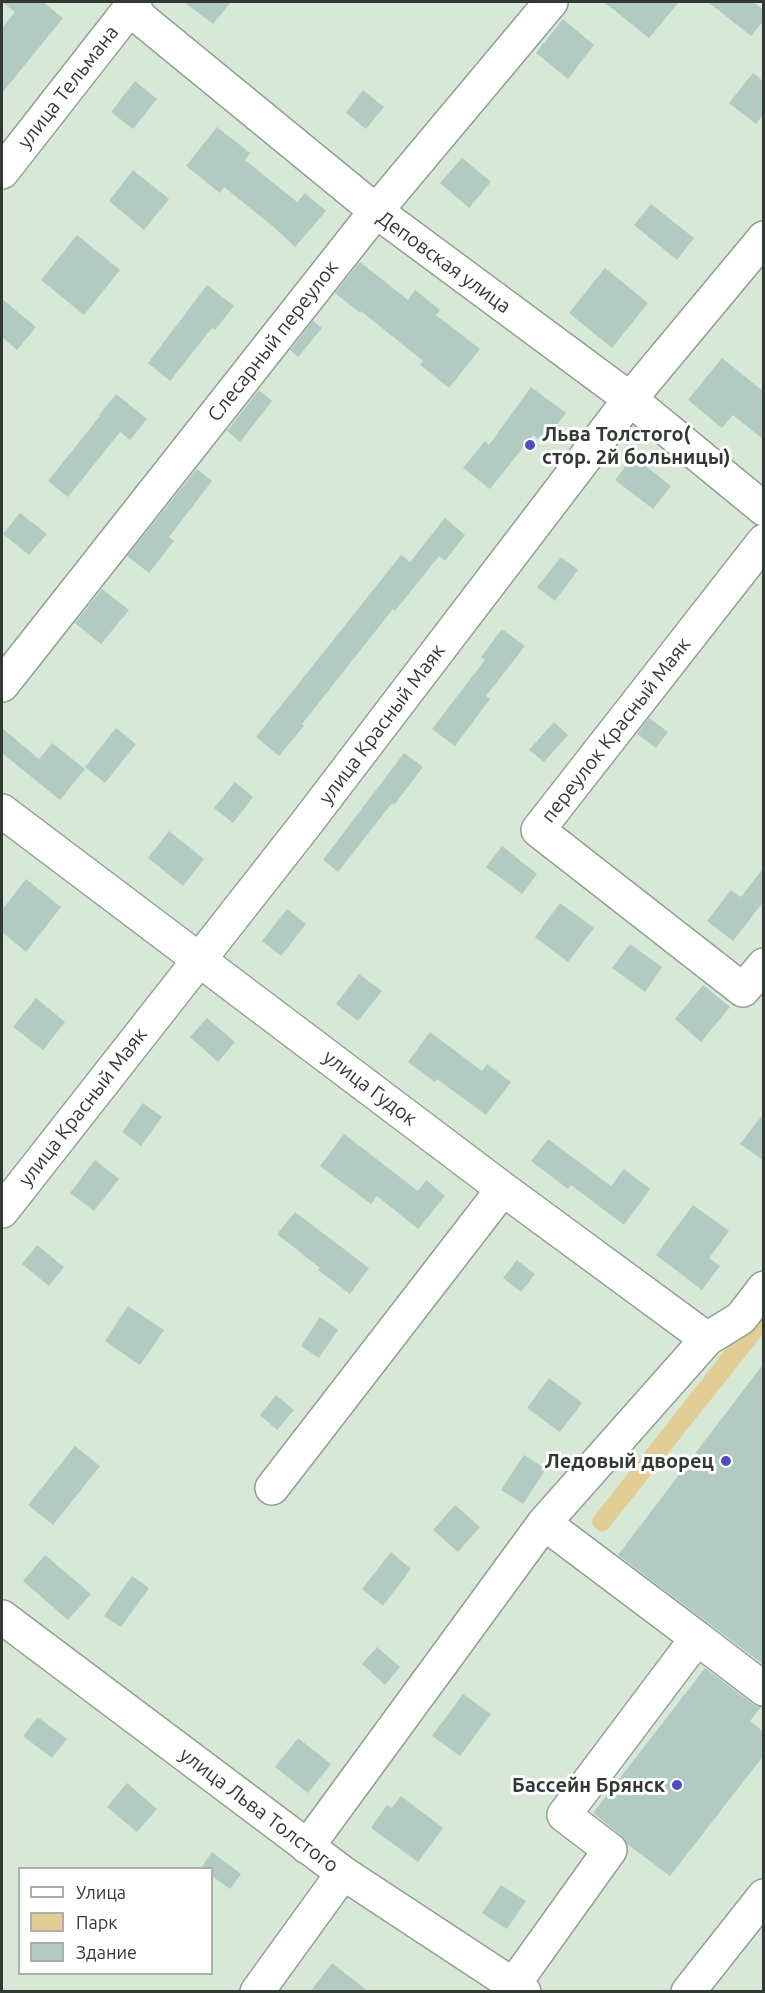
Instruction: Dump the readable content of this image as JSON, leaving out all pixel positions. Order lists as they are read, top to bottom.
{
  "streets": {
    "street": [
      "улица Тельмана",
      "Деповская улица",
      "Слесарный переулок",
      "улица Красный Маяк",
      "переулок Красный Маяк",
      "улица Гудок",
      "улица Льва Толстого"
    ]
  },
  "crossings": [
    ["улица Тельмана", "Деповская улица"],
    ["Деповская улица", "Слесарный переулок"],
    ["Деповская улица", "улица Красный Маяк"],
    ["улица Красный Маяк", "улица Гудок"]
  ],
  "places": ["Льва Толстого( стор. 2й больницы)", "Ледовый дворец", "Бассейн Брянск"],
  "legend": ["Улица", "Парк", "Здание"]
}
